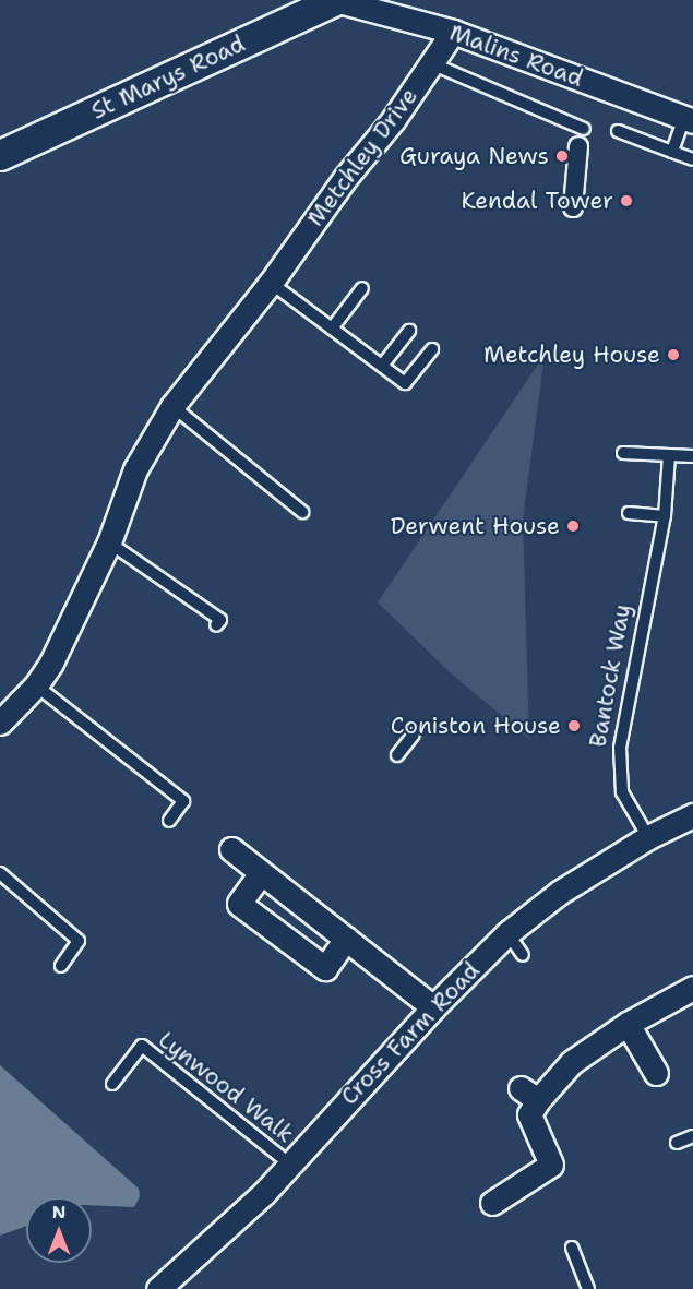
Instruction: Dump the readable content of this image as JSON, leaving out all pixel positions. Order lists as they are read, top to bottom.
{
  "streets": {
    "street": [
      "Malins Road",
      "St Marys Road",
      "Metchley Drive",
      "Cross Farm Road"
    ],
    "lane": ["Bantock Way", "Lynwood Walk"]
  },
  "crossings": [
    ["Malins Road", "St Marys Road"],
    ["Malins Road", "Metchley Drive"],
    ["Bantock Way", "Cross Farm Road"],
    ["Cross Farm Road", "Lynwood Walk"]
  ],
  "places": [
    "Guraya News",
    "Kendal Tower",
    "Metchley House",
    "Derwent House",
    "Coniston House"
  ],
  "north": "top"
}
